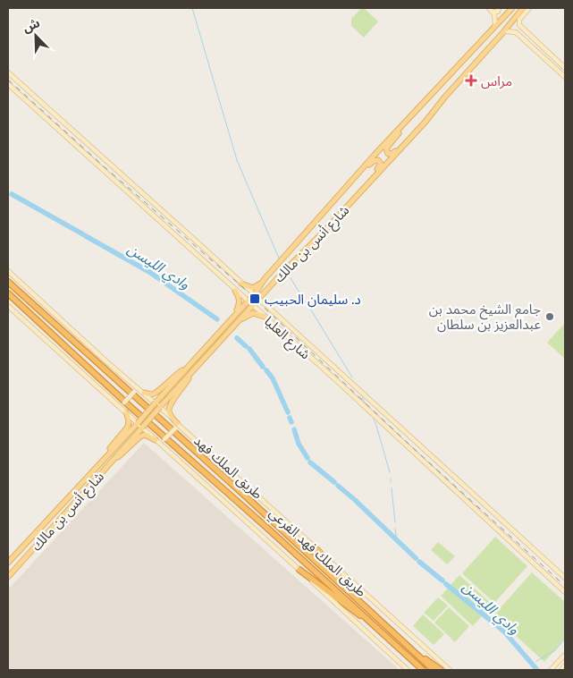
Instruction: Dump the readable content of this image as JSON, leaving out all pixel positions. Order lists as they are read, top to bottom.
{
  "streets": {
    "highway": ["طريق الملك فهد"],
    "main road": ["شارع أنس بن مالك", "شارع العليا", "طريق الملك فهد الفرعي"]
  },
  "crossings": [
    ["شارع أنس بن مالك", "شارع العليا"],
    ["شارع أنس بن مالك", "طريق الملك فهد الفرعي"]
  ],
  "water": ["وادي الليسن"],
  "places": {
    "health": ["مراس"],
    "transit": ["د. سليمان الحبيب"],
    "other": ["جامع الشيخ محمد بن عبدالعزيز بن سلطان"]
  },
  "north": "top left"
}
